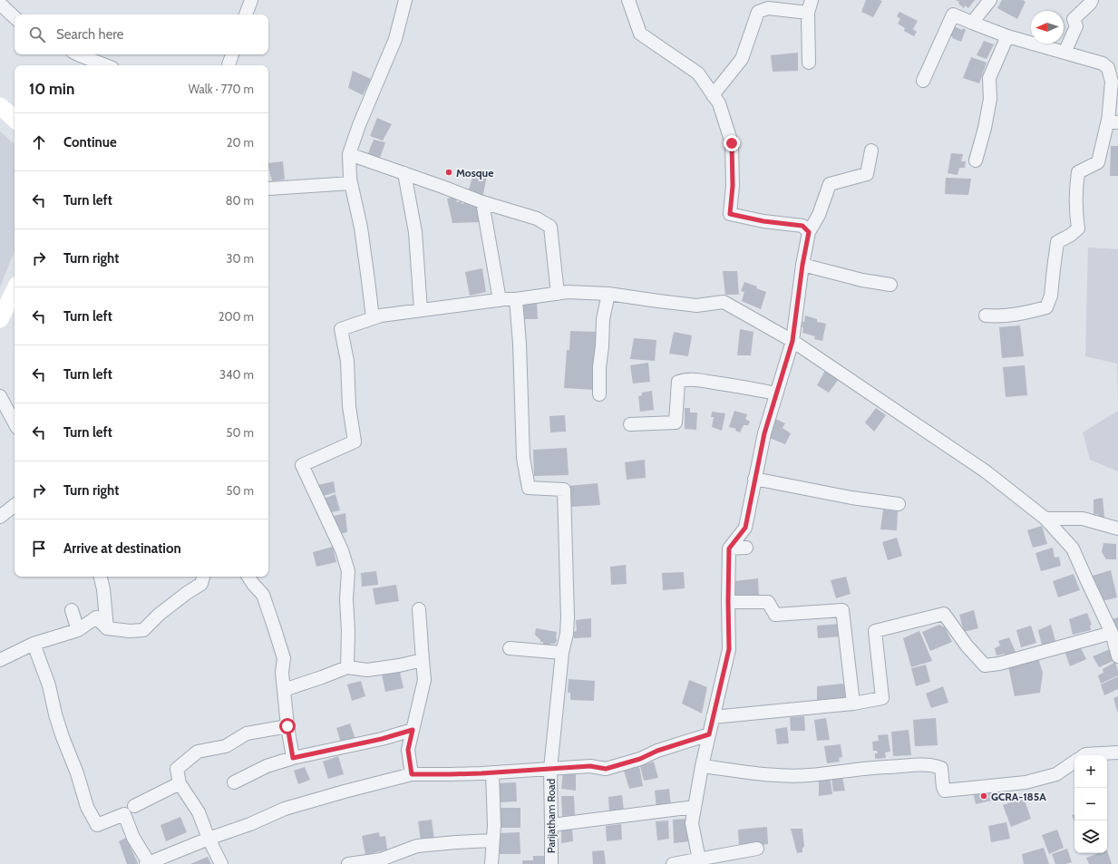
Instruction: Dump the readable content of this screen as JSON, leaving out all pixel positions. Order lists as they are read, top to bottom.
{
  "streets": {
    "street": ["Parijatham Road"]
  },
  "places": ["Mosque", "GCRA-185A"],
  "north": "left",
  "page": {
    "search": "Search here",
    "heading": ["10 min", "Walk · 770 m"],
    "list": [
      ["Continue", "20 m"],
      ["Turn left", "80 m"],
      ["Turn right", "30 m"],
      ["Turn left", "200 m"],
      ["Turn left", "340 m"],
      ["Turn left", "50 m"],
      ["Turn right", "50 m"],
      "Arrive at destination"
    ],
    "map_buttons": ["+", "−"]
  }
}
